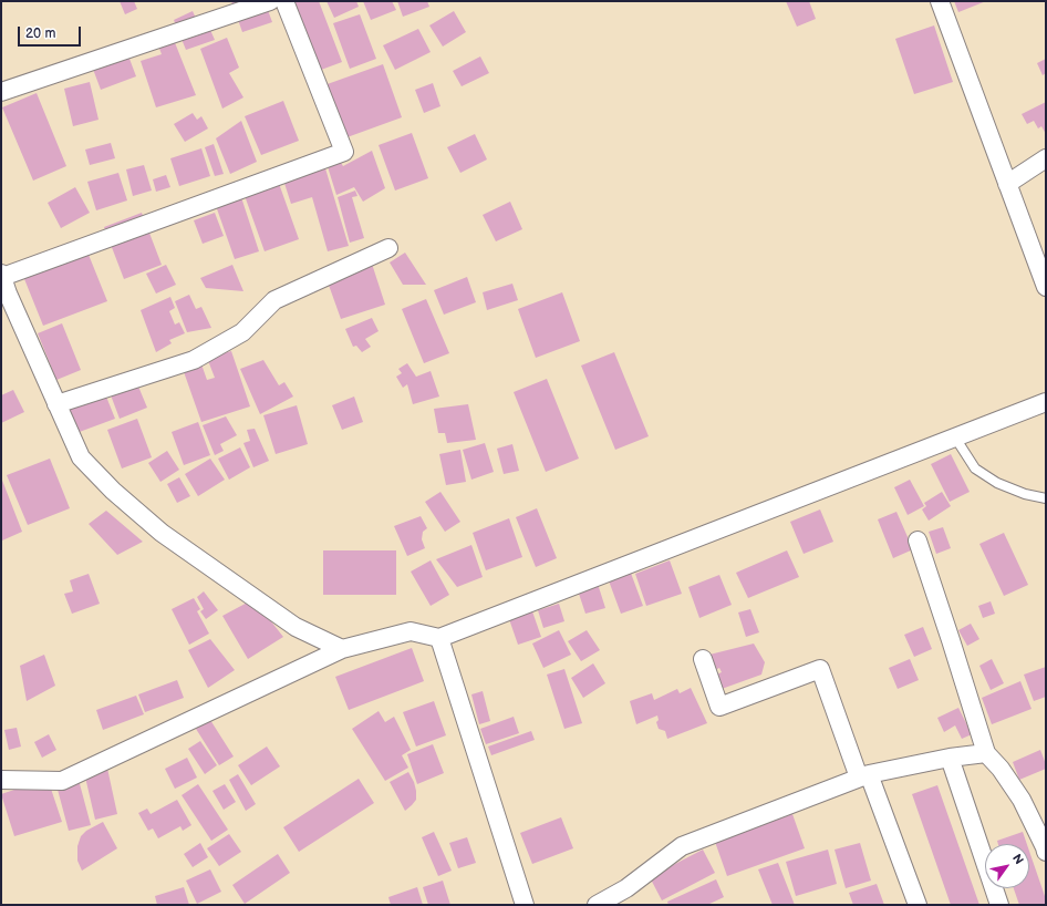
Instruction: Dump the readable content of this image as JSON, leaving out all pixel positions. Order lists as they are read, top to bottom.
{
  "scale_bar": "20 m",
  "north": "top right"
}
